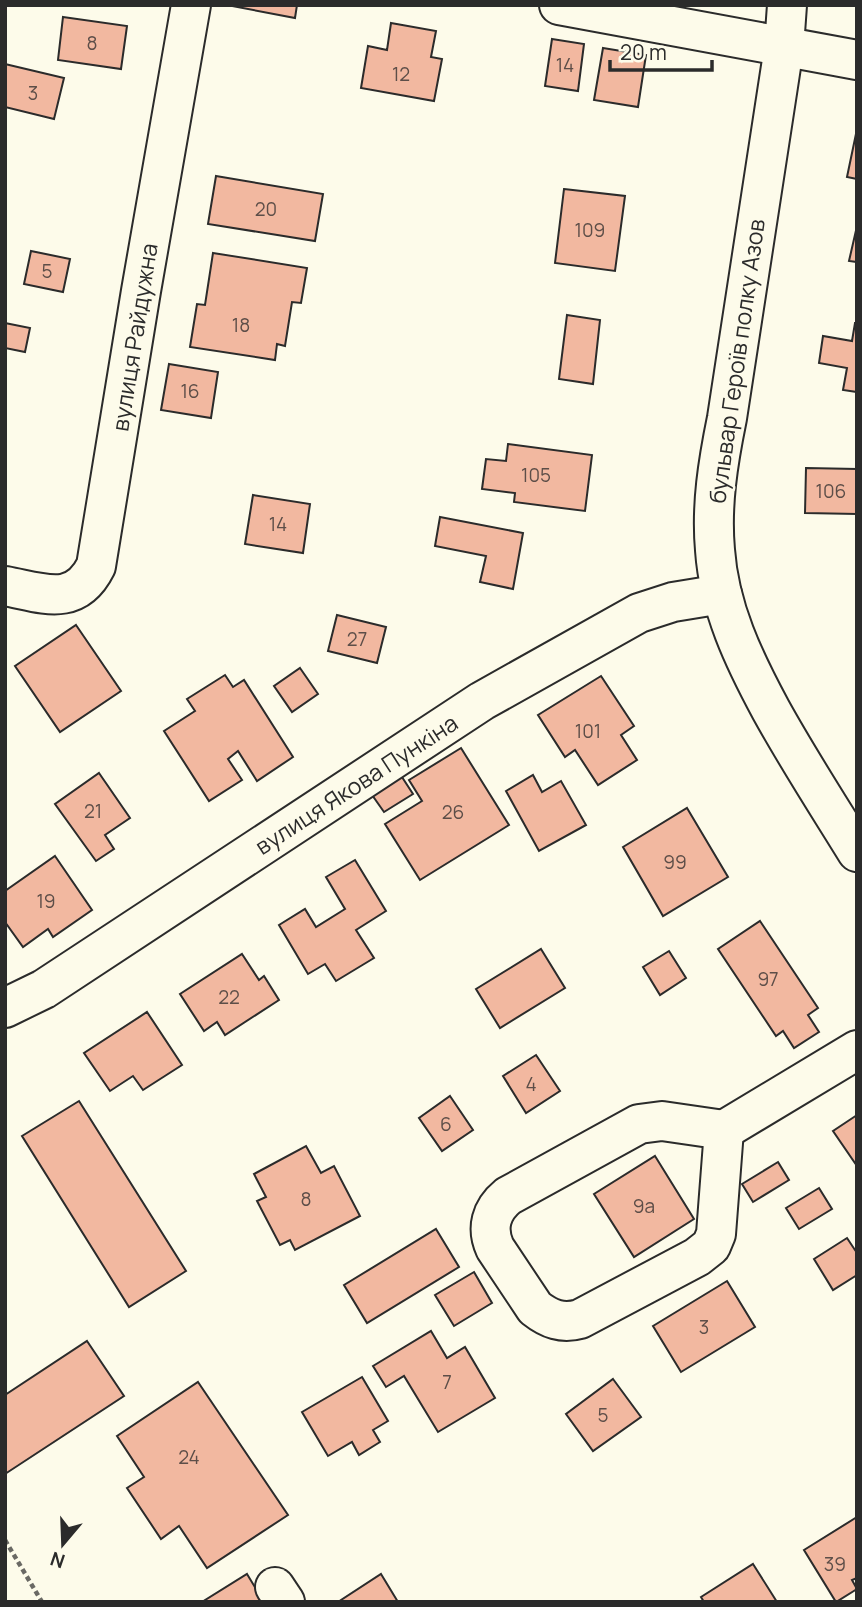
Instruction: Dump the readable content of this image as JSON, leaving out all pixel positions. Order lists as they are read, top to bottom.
{
  "streets": {
    "street": ["вулиця Райдужна", "бульвар Героїв полку Азов", "вулиця Якова Пункіна"]
  },
  "crossings": [
    ["бульвар Героїв полку Азов", "вулиця Якова Пункіна"]
  ],
  "house_numbers": [
    "8",
    "14",
    "12",
    "3",
    "20",
    "109",
    "5",
    "18",
    "16",
    "105",
    "106",
    "14",
    "27",
    "101",
    "21",
    "26",
    "99",
    "19",
    "97",
    "22",
    "4",
    "6",
    "8",
    "9а",
    "3",
    "7",
    "5",
    "24",
    "39"
  ],
  "scale_bar": "20 m",
  "north": "bottom"
}
